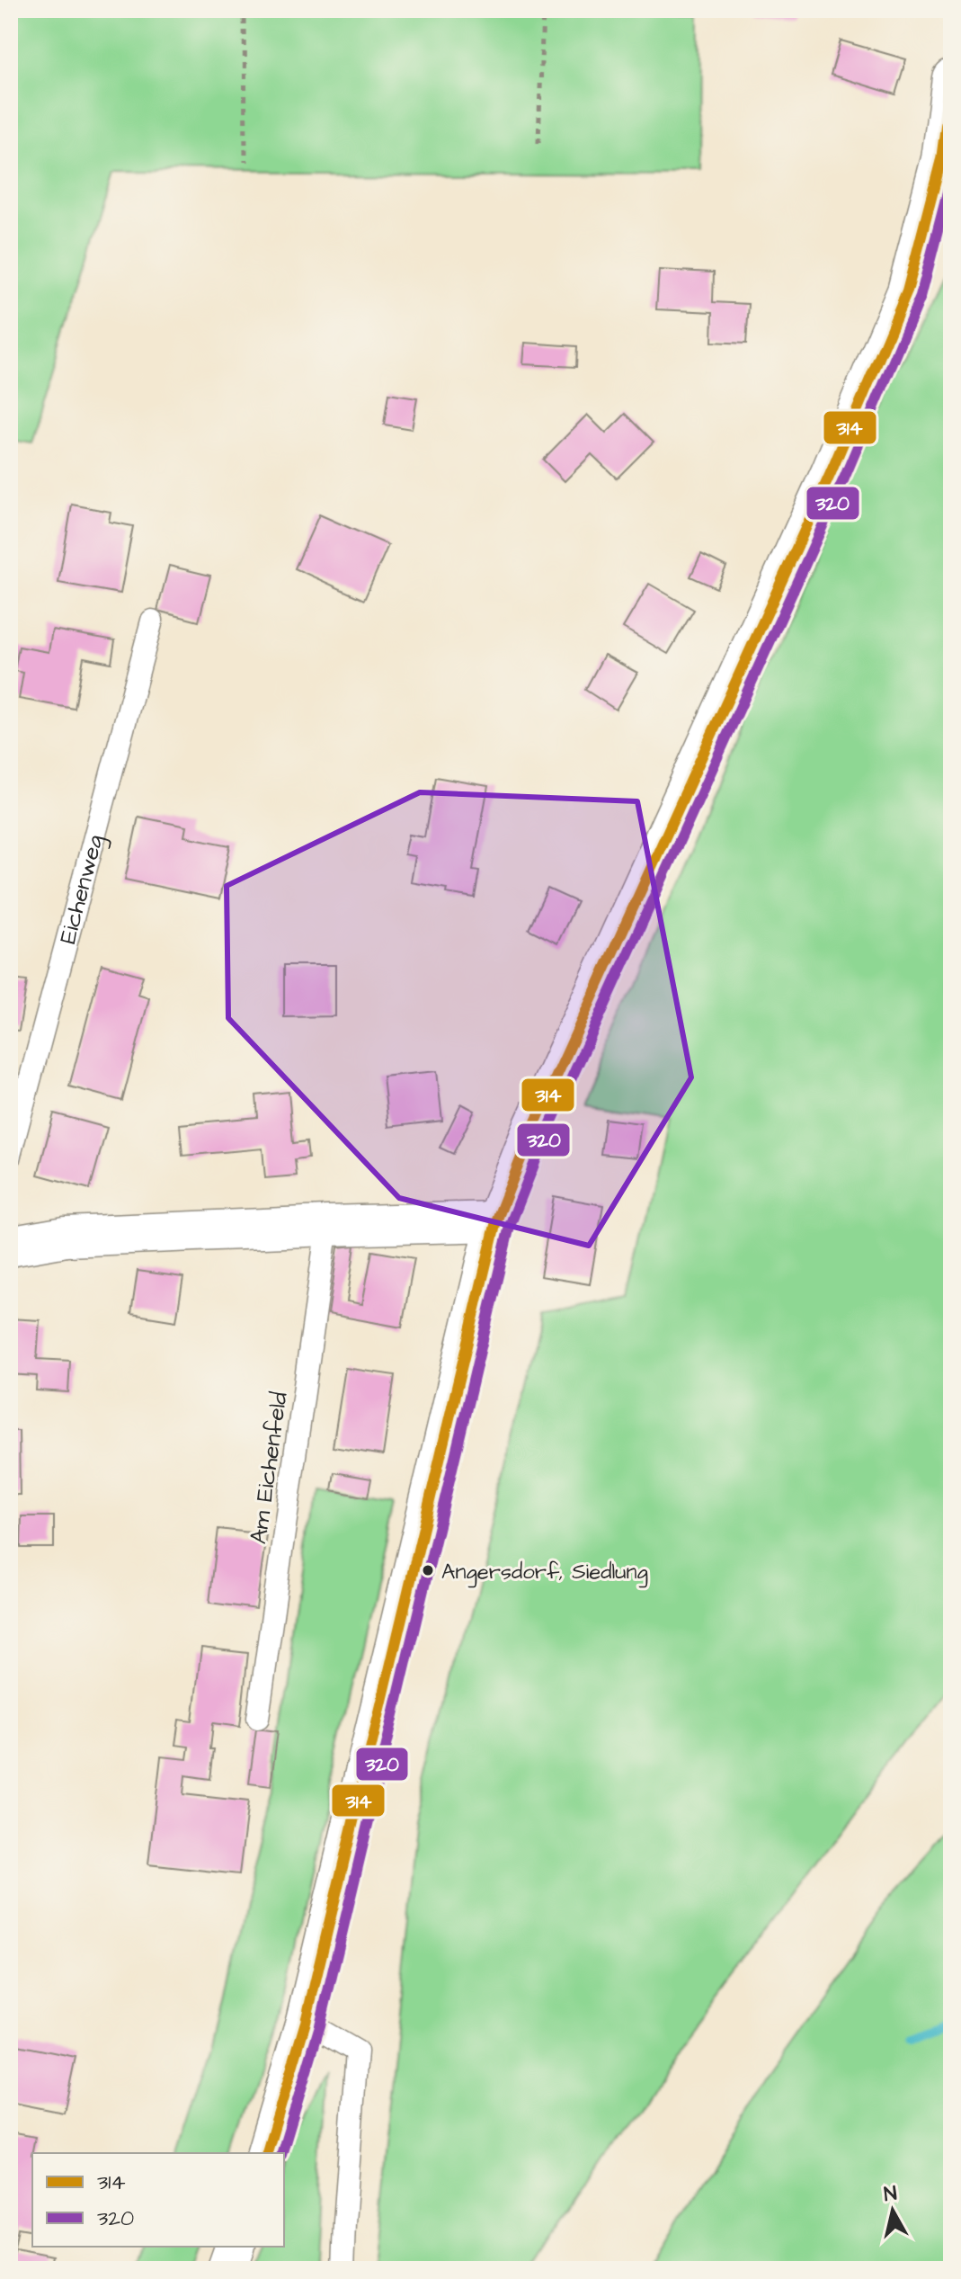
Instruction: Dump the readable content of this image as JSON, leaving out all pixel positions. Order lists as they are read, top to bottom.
{
  "streets": {
    "lane": ["Eichenweg", "Am Eichenfeld"]
  },
  "places": ["Angersdorf, Siedlung"],
  "lines": ["transit line 314", "transit line 320"],
  "legend": ["314", "320"],
  "north": "top"
}
